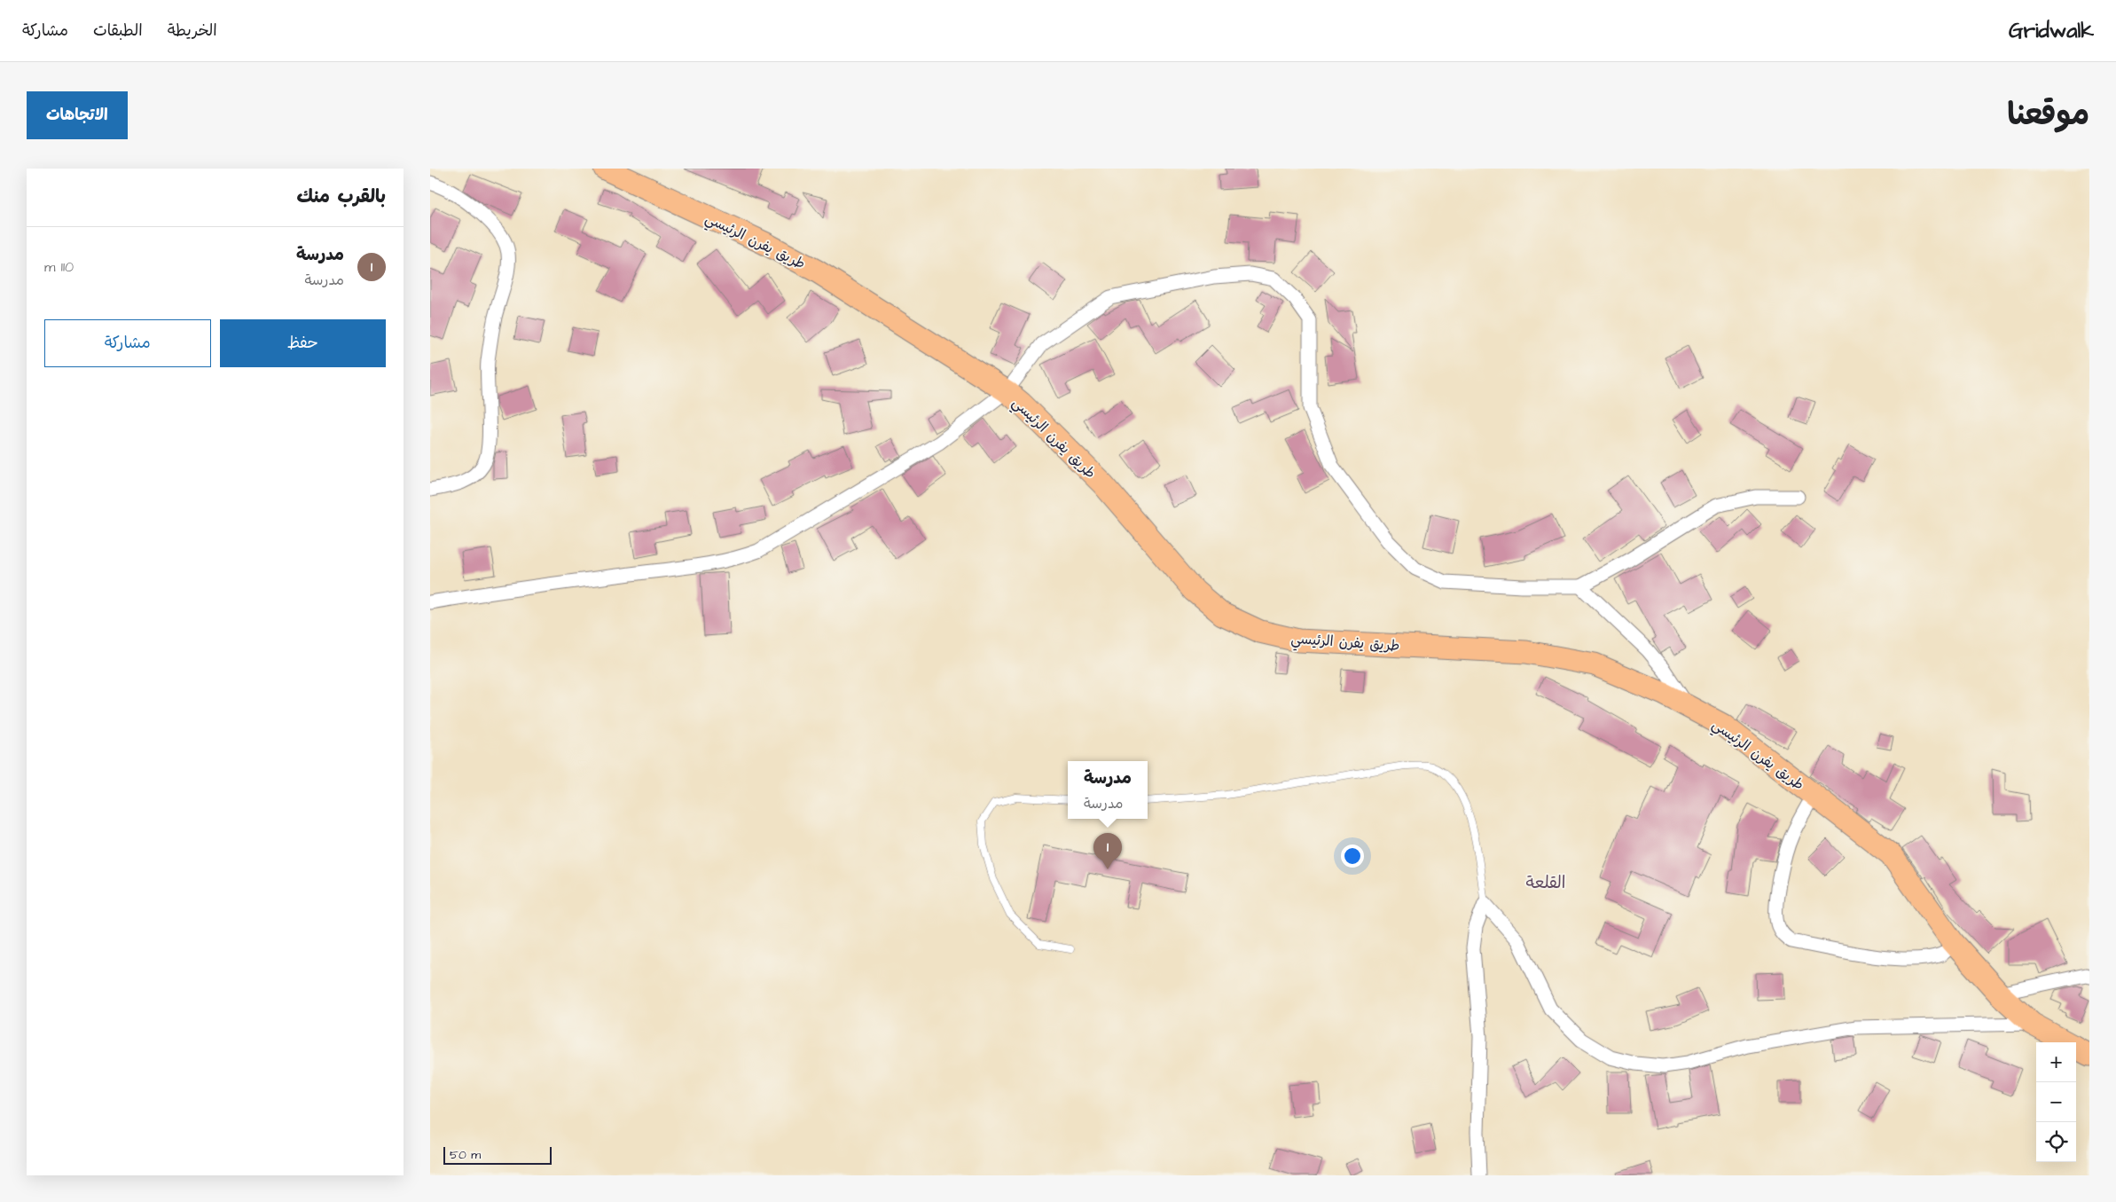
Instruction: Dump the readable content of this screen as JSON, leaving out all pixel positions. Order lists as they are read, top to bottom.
{
  "streets": {
    "main road": ["طريق يفرن الرئيسي"]
  },
  "districts": ["القلعة"],
  "scale_bar": "50 m",
  "page": {
    "header": "Gridwalk",
    "nav": ["الخريطة", "الطبقات", "مشاركة"],
    "title": "موقعنا",
    "buttons": [
      "الاتجاهات",
      ["حفظ", "مشاركة"]
    ],
    "heading": "بالقرب منك",
    "list": [
      {
        "mark": "1",
        "name": "مدرسة",
        "note": "مدرسة",
        "value": "110 m"
      }
    ],
    "popup": ["مدرسة", "مدرسة"],
    "pins": "1",
    "map_buttons": ["+", "−"],
    "scale": "50 m"
  }
}
